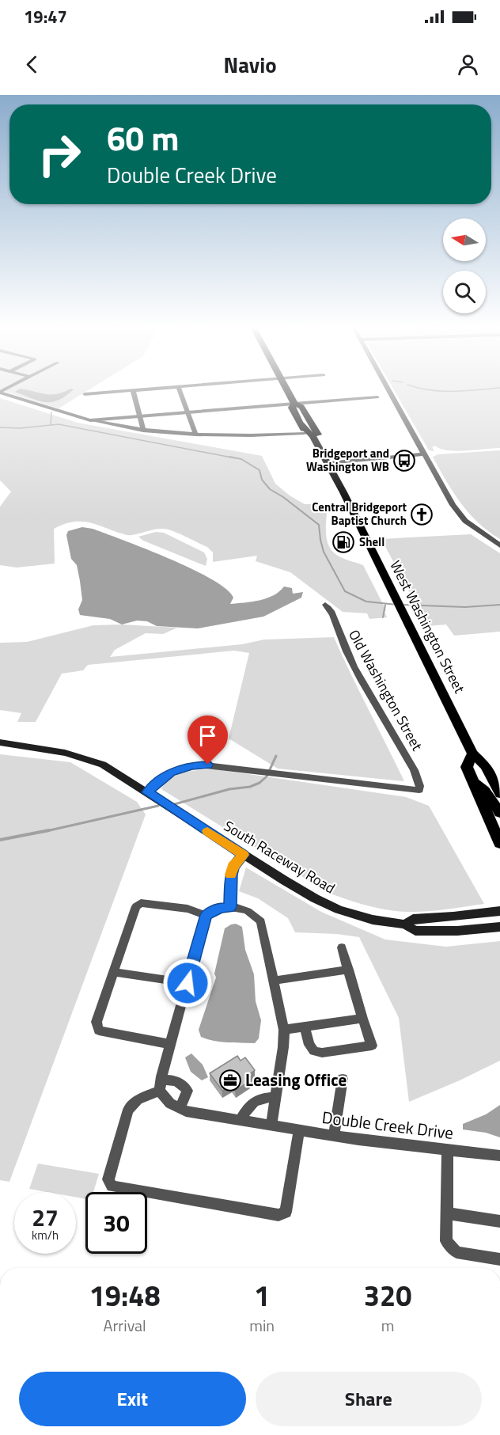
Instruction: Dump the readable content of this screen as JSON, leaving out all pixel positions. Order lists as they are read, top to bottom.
{
  "streets": {
    "main road": ["West Washington Street", "South Raceway Road"],
    "street": ["Old Washington Street", "Double Creek Drive"]
  },
  "crossings": [
    ["Old Washington Street", "South Raceway Road"]
  ],
  "places": {
    "bus stop": ["Bridgeport and Washington WB"],
    "church": ["Central Bridgeport Baptist Church"],
    "fuel station": ["Shell"],
    "office": ["Leasing Office"]
  },
  "north": "left",
  "page": {
    "status": "19:47",
    "header": "Navio",
    "turn": ["60 m", "Double Creek Drive"],
    "speed": "27 km/h",
    "limit": "30",
    "eta": [
      "19:48",
      "Arrival",
      "1",
      "min",
      "320",
      "m"
    ],
    "buttons": ["Exit", "Share"]
  }
}
